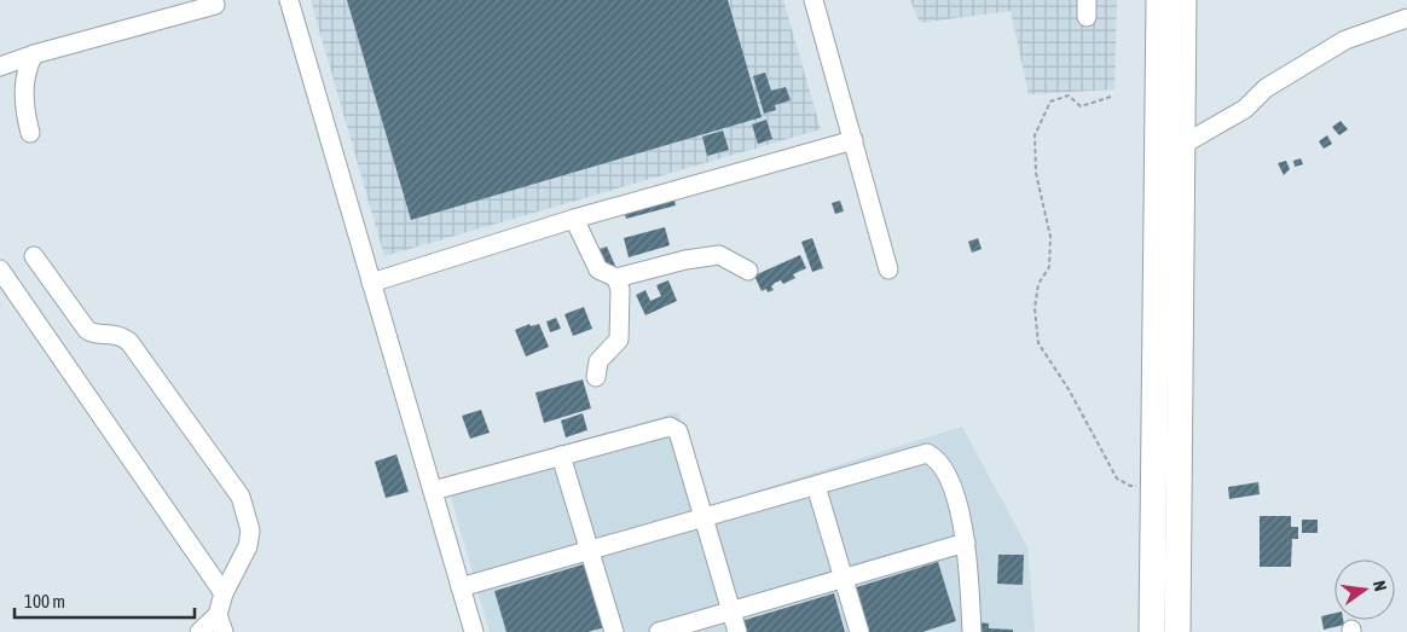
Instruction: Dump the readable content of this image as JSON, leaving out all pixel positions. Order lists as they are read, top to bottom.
{
  "scale_bar": "100 m",
  "north": "right"
}
